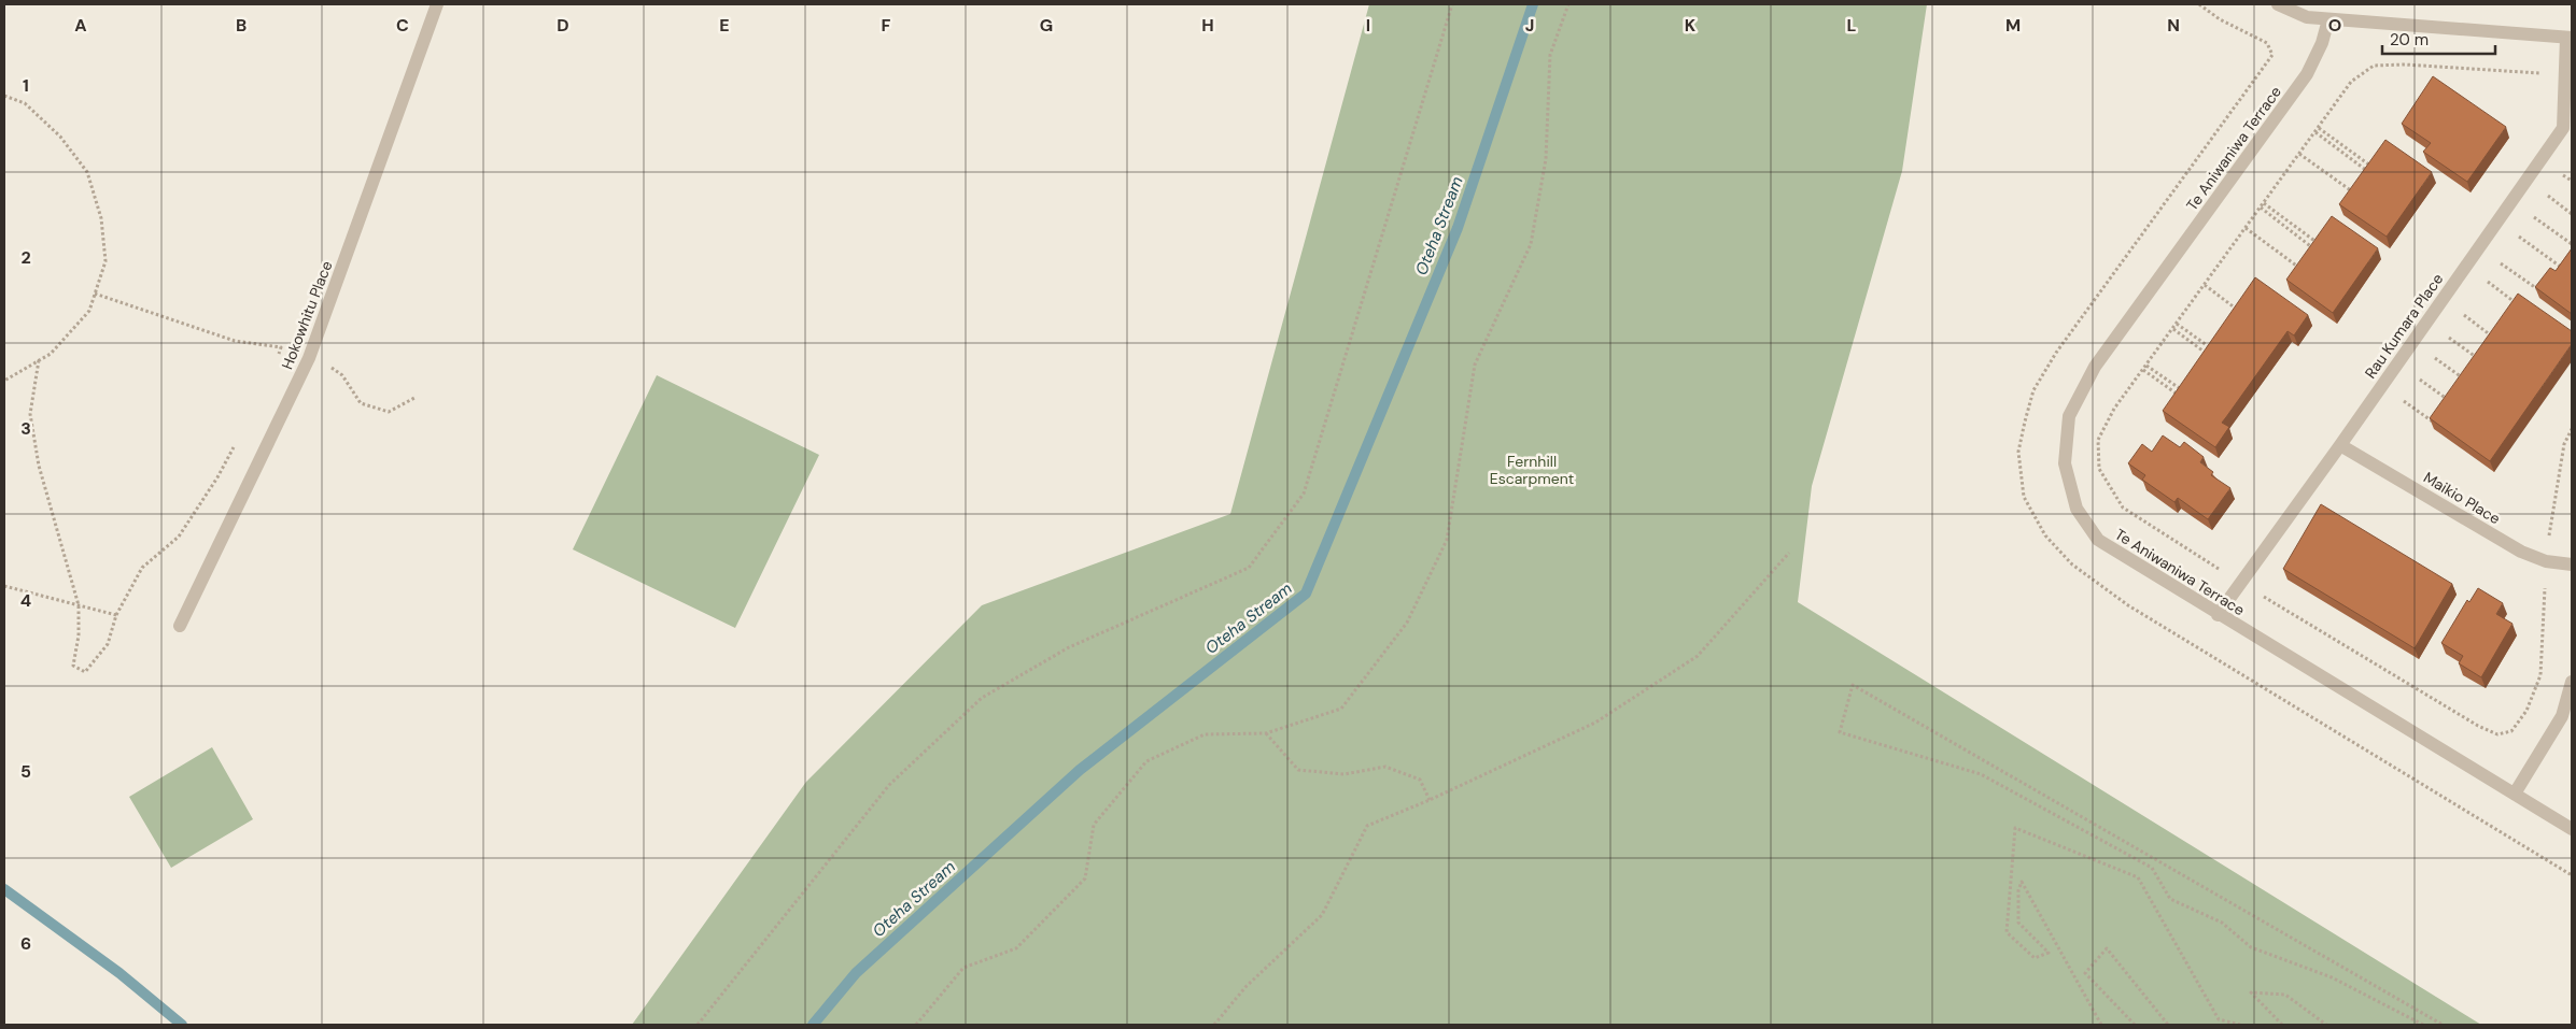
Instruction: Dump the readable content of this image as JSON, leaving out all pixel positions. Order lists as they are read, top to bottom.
{
  "streets": {
    "street": [
      "Te Aniwaniwa Terrace",
      "Hokowhitu Place",
      "Rau Kumara Place",
      "Maikio Place"
    ]
  },
  "crossings": [
    ["Te Aniwaniwa Terrace", "Rau Kumara Place"],
    ["Rau Kumara Place", "Maikio Place"]
  ],
  "water": ["Oteha Stream"],
  "parks": ["Fernhill Escarpment"],
  "scale_bar": "20 m",
  "grid": {
    "columns": [
      "A",
      "B",
      "C",
      "D",
      "E",
      "F",
      "G",
      "H",
      "I",
      "J",
      "K",
      "L",
      "M",
      "N",
      "O"
    ],
    "rows": [
      "1",
      "2",
      "3",
      "4",
      "5",
      "6"
    ]
  }
}
